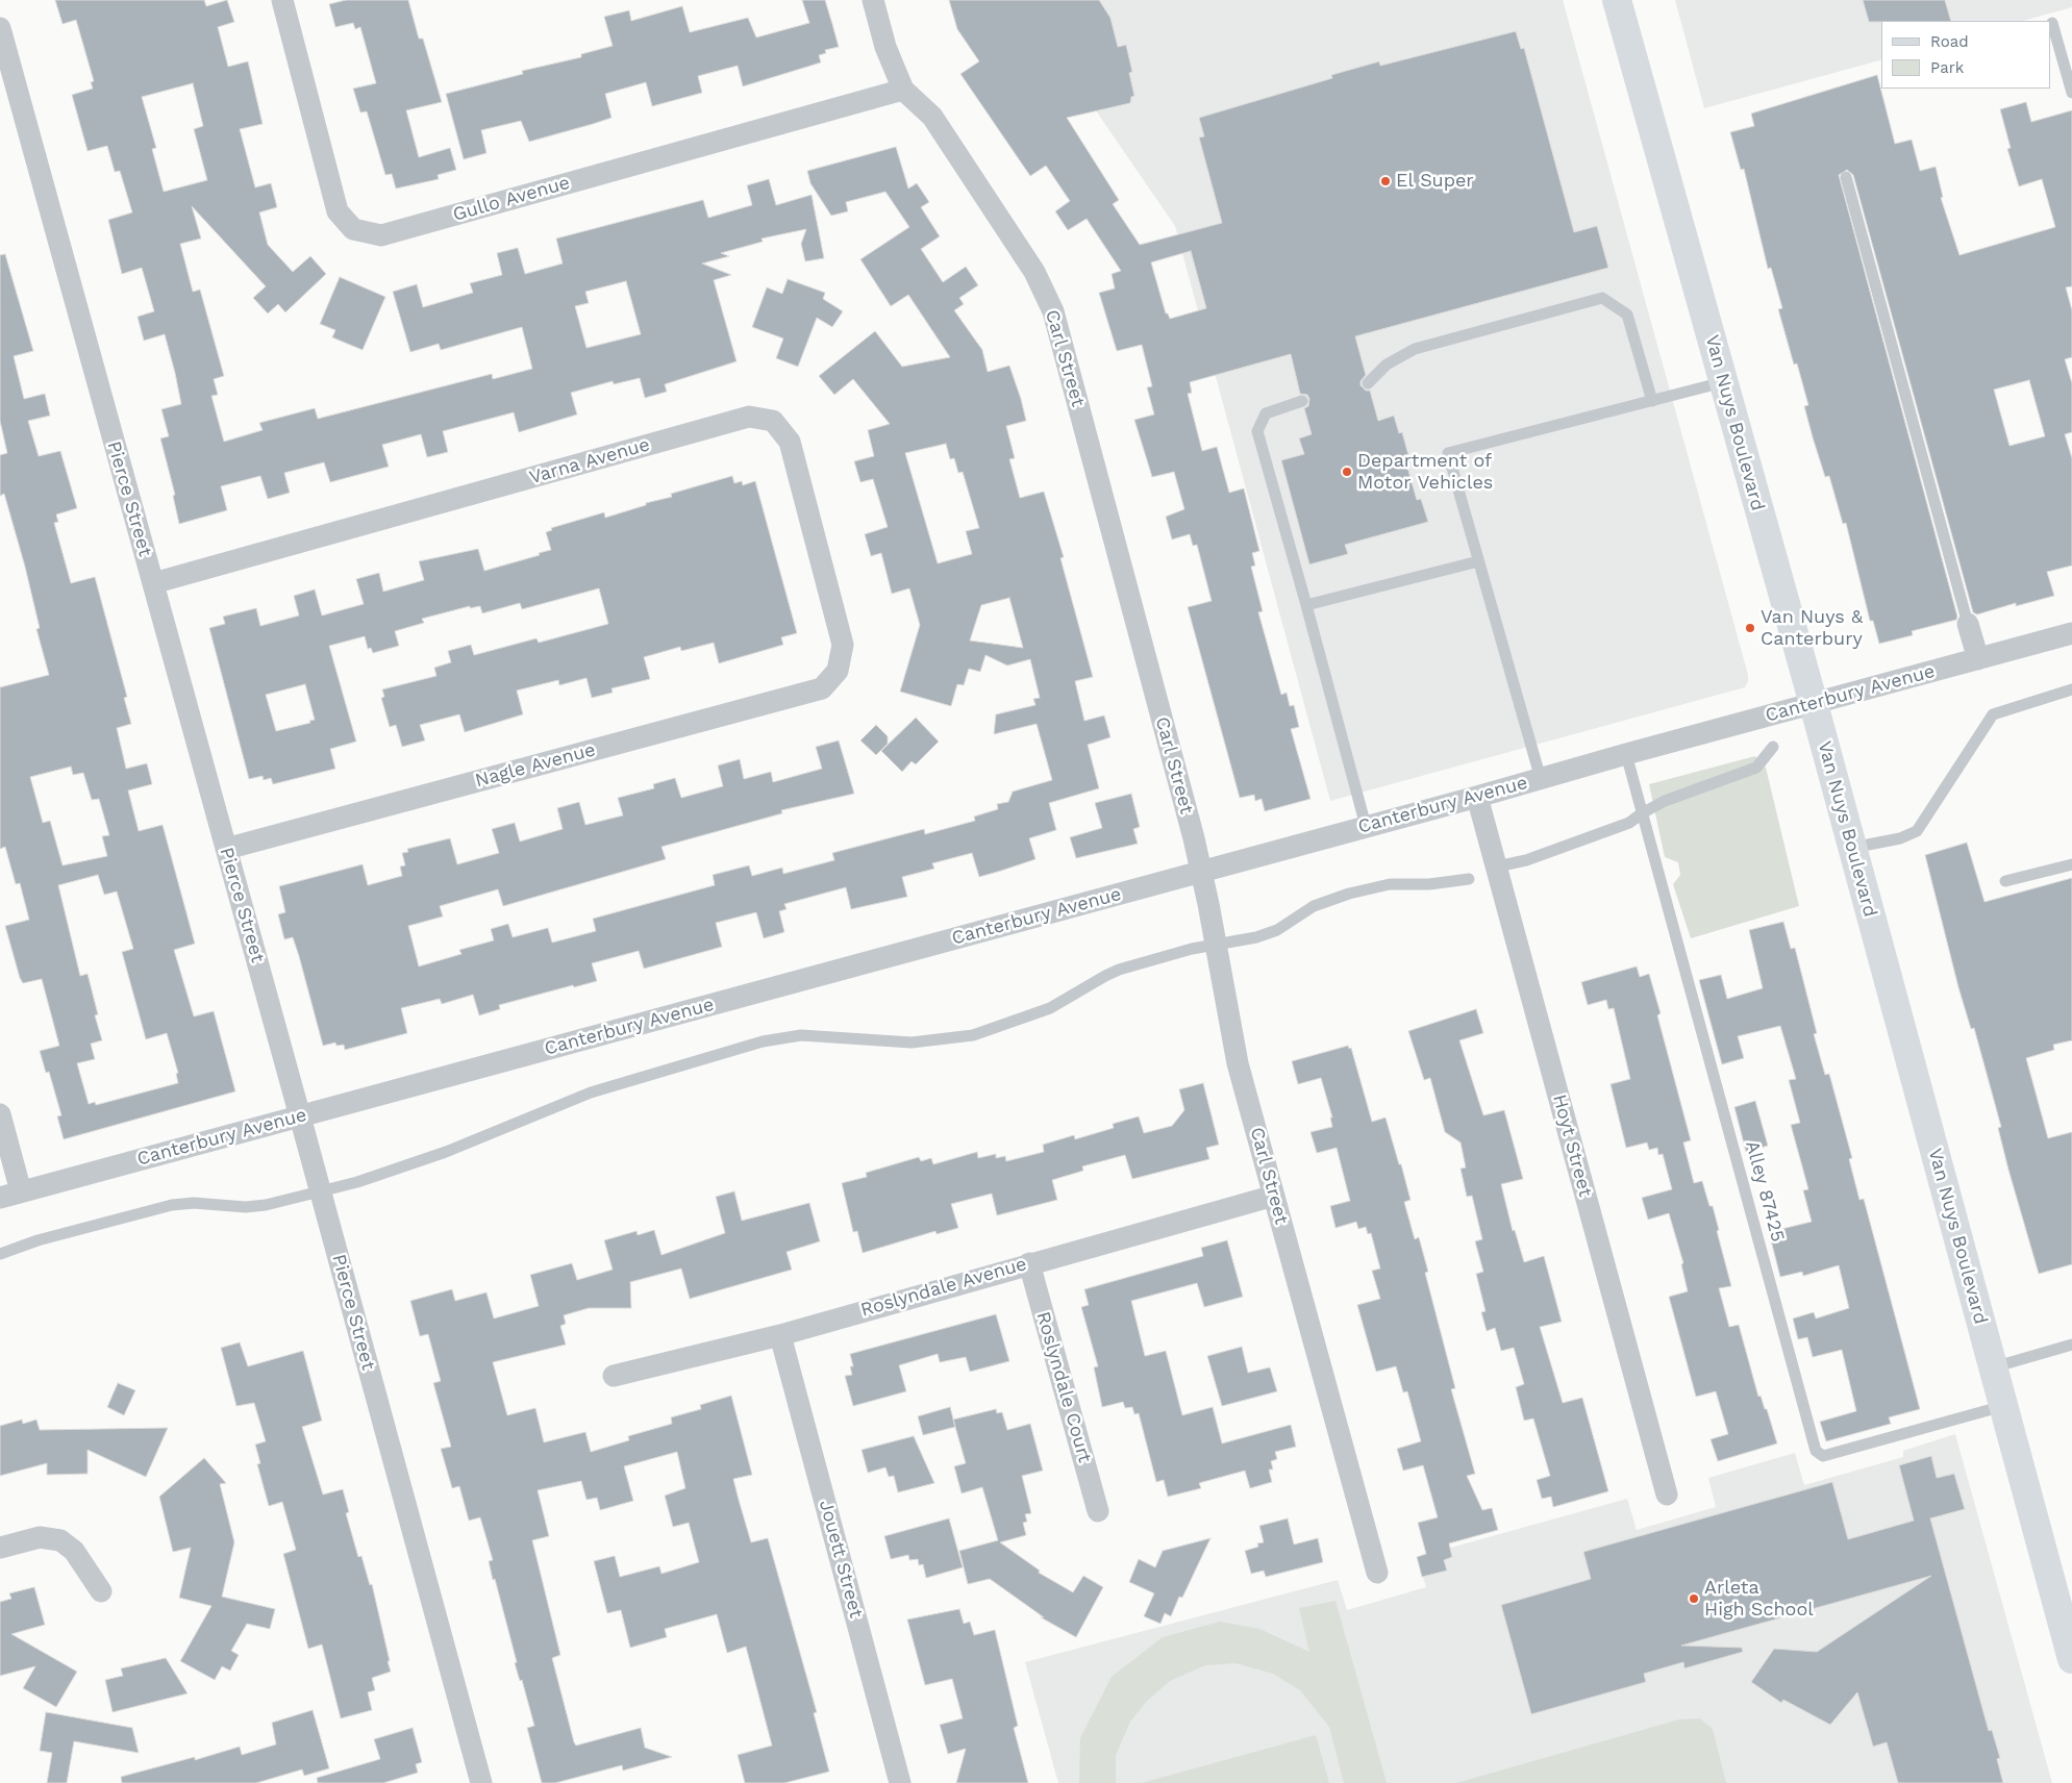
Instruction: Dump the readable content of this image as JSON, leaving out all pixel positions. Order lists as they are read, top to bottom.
{
  "streets": {
    "main road": ["Van Nuys Boulevard"],
    "street": [
      "Gullo Avenue",
      "Carl Street",
      "Varna Avenue",
      "Pierce Street",
      "Canterbury Avenue",
      "Nagle Avenue",
      "Hoyt Street",
      "Roslyndale Avenue",
      "Roslyndale Court",
      "Jouett Street"
    ],
    "lane": ["Alley 87425"]
  },
  "crossings": [
    ["Gullo Avenue", "Carl Street"],
    ["Carl Street", "Canterbury Avenue"],
    ["Carl Street", "Roslyndale Avenue"],
    ["Van Nuys Boulevard", "Canterbury Avenue"],
    ["Van Nuys Boulevard", "Alley 87425"],
    ["Varna Avenue", "Pierce Street"],
    ["Varna Avenue", "Nagle Avenue"],
    ["Pierce Street", "Canterbury Avenue"],
    ["Pierce Street", "Nagle Avenue"],
    ["Canterbury Avenue", "Hoyt Street"],
    ["Canterbury Avenue", "Alley 87425"],
    ["Roslyndale Avenue", "Roslyndale Court"],
    ["Roslyndale Avenue", "Jouett Street"]
  ],
  "places": [
    "El Super",
    "Department of Motor Vehicles",
    "Van Nuys & Canterbury",
    "Arleta High School"
  ],
  "legend": ["Road", "Park"]
}
